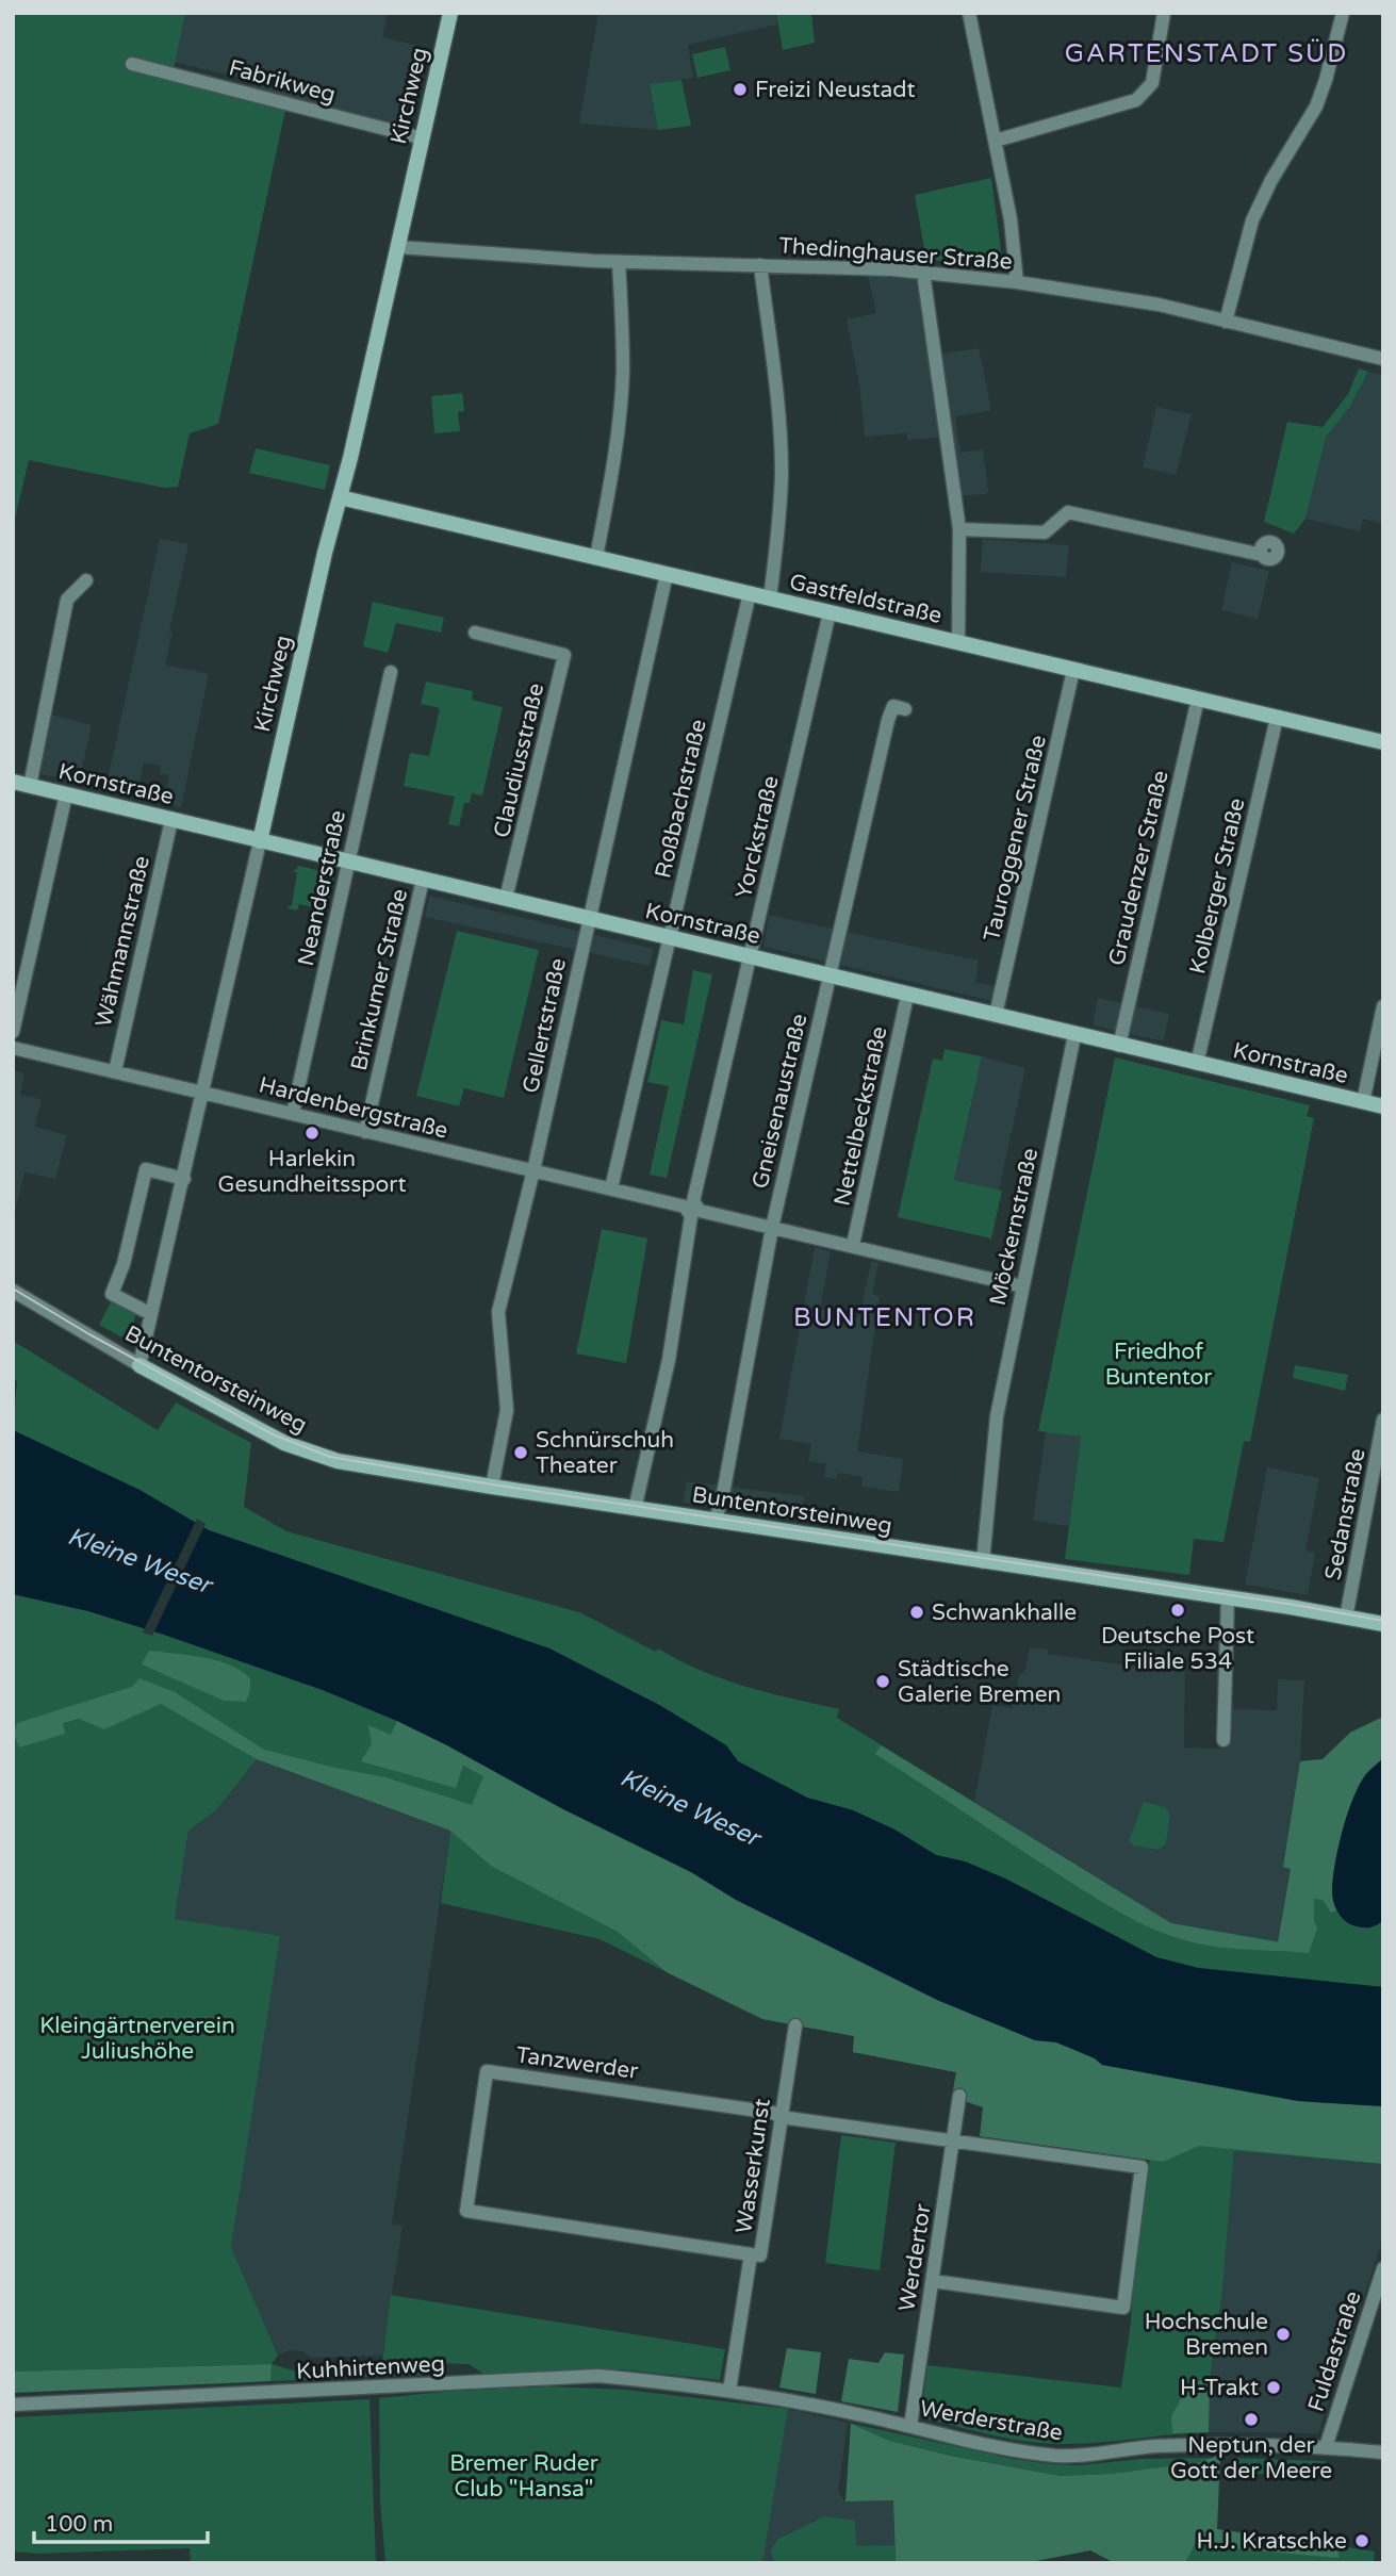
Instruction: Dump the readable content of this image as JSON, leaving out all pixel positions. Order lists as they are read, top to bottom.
{
  "streets": {
    "street": [
      "Fabrikweg",
      "Kirchweg",
      "Thedinghauser Straße",
      "Gastfeldstraße",
      "Claudiusstraße",
      "Kornstraße",
      "Roßbachstraße",
      "Yorckstraße",
      "Tauroggener Straße",
      "Graudenzer Straße",
      "Kolberger Straße",
      "Neanderstraße",
      "Wähmannstraße",
      "Brinkumer Straße",
      "Gellertstraße",
      "Gneisenaustraße",
      "Hardenbergstraße",
      "Nettelbeckstraße",
      "Möckernstraße",
      "Buntentorsteinweg",
      "Sedanstraße",
      "Tanzwerder",
      "Wasserkunst",
      "Werdertor",
      "Fuldastraße",
      "Kuhhirtenweg",
      "Werderstraße"
    ]
  },
  "crossings": [
    ["Fabrikweg", "Kirchweg"],
    ["Kirchweg", "Thedinghauser Straße"],
    ["Kirchweg", "Gastfeldstraße"],
    ["Kirchweg", "Kornstraße"],
    ["Kirchweg", "Hardenbergstraße"],
    ["Kirchweg", "Buntentorsteinweg"],
    ["Gastfeldstraße", "Roßbachstraße"],
    ["Gastfeldstraße", "Yorckstraße"],
    ["Gastfeldstraße", "Tauroggener Straße"],
    ["Gastfeldstraße", "Graudenzer Straße"],
    ["Gastfeldstraße", "Kolberger Straße"],
    ["Gastfeldstraße", "Gellertstraße"],
    ["Claudiusstraße", "Kornstraße"],
    ["Kornstraße", "Roßbachstraße"],
    ["Kornstraße", "Yorckstraße"],
    ["Kornstraße", "Tauroggener Straße"],
    ["Kornstraße", "Graudenzer Straße"],
    ["Kornstraße", "Kolberger Straße"],
    ["Kornstraße", "Neanderstraße"],
    ["Kornstraße", "Wähmannstraße"],
    ["Kornstraße", "Brinkumer Straße"],
    ["Kornstraße", "Gellertstraße"],
    ["Kornstraße", "Gneisenaustraße"],
    ["Kornstraße", "Nettelbeckstraße"],
    ["Kornstraße", "Möckernstraße"],
    ["Roßbachstraße", "Hardenbergstraße"],
    ["Yorckstraße", "Hardenbergstraße"],
    ["Yorckstraße", "Buntentorsteinweg"],
    ["Neanderstraße", "Hardenbergstraße"],
    ["Wähmannstraße", "Hardenbergstraße"],
    ["Brinkumer Straße", "Hardenbergstraße"],
    ["Gellertstraße", "Hardenbergstraße"],
    ["Gellertstraße", "Buntentorsteinweg"],
    ["Gneisenaustraße", "Hardenbergstraße"],
    ["Gneisenaustraße", "Buntentorsteinweg"],
    ["Hardenbergstraße", "Nettelbeckstraße"],
    ["Hardenbergstraße", "Möckernstraße"],
    ["Möckernstraße", "Buntentorsteinweg"],
    ["Buntentorsteinweg", "Sedanstraße"],
    ["Tanzwerder", "Wasserkunst"],
    ["Tanzwerder", "Werdertor"],
    ["Wasserkunst", "Kuhhirtenweg"],
    ["Wasserkunst", "Werderstraße"],
    ["Werdertor", "Werderstraße"],
    ["Fuldastraße", "Werderstraße"],
    ["Kuhhirtenweg", "Werderstraße"]
  ],
  "districts": ["GARTENSTADT SÜD", "BUNTENTOR"],
  "water": ["Kleine Weser"],
  "parks": ["Friedhof Buntentor", "Kleingärtnerverein Juliushöhe", "Bremer Ruder Club \"Hansa\""],
  "places": [
    "Freizi Neustadt",
    "Harlekin Gesundheitssport",
    "Schnürschuh Theater",
    "Deutsche Post Filiale 534",
    "Schwankhalle",
    "Städtische Galerie Bremen",
    "Hochschule Bremen",
    "H-Trakt",
    "Neptun, der Gott der Meere",
    "H.J. Kratschke"
  ],
  "scale_bar": "100 m"
}
